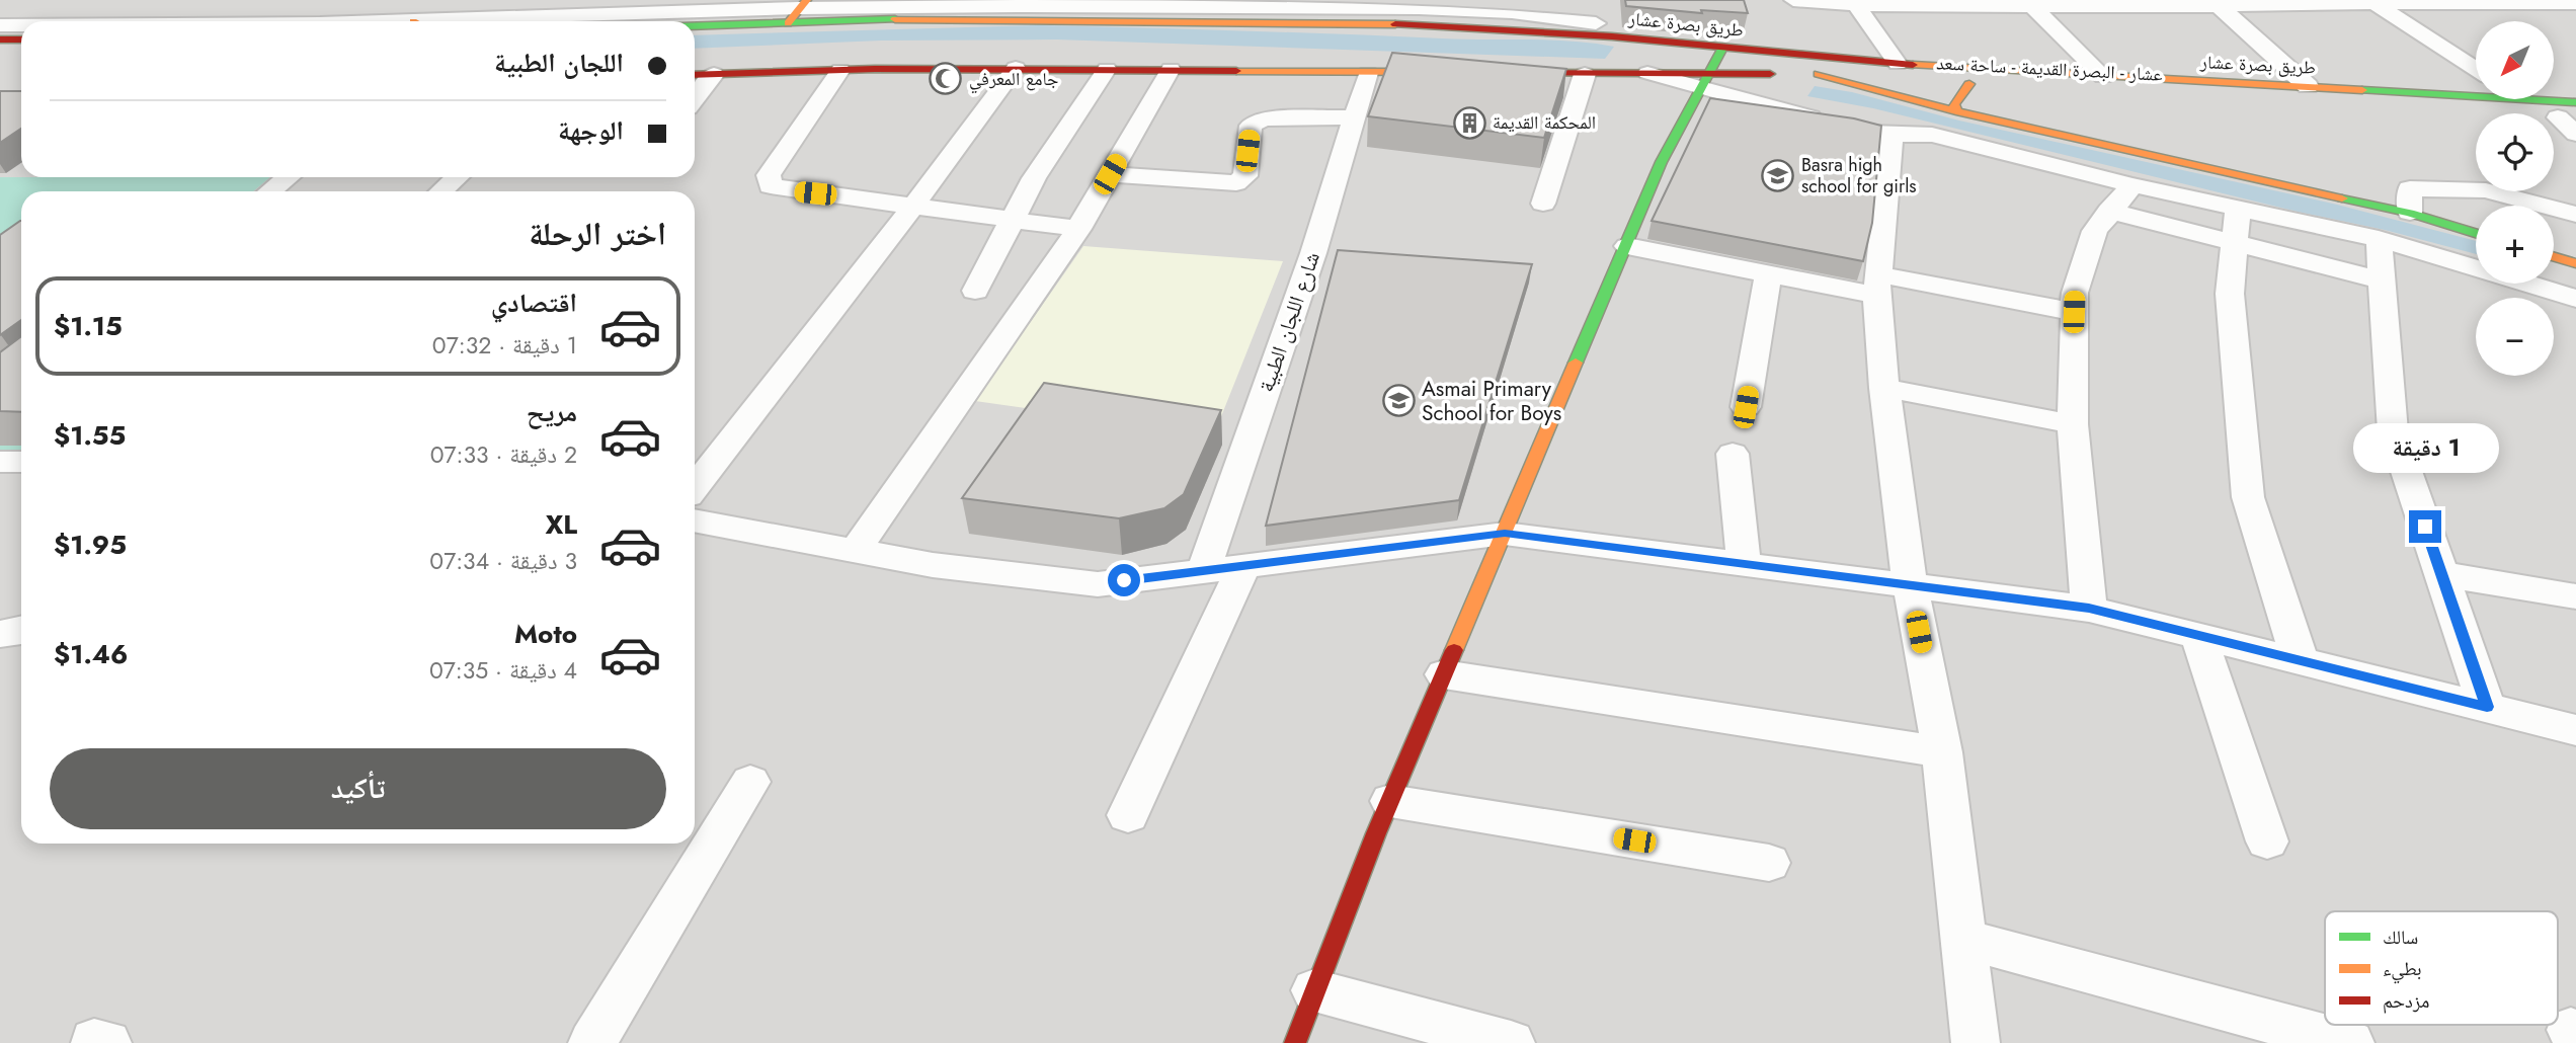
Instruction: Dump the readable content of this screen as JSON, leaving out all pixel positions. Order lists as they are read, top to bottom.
{
  "streets": {
    "main road": ["طريق بصرة عشار", "عشار - البصرة القديمة - ساحة سعد"],
    "street": ["شارع اللجان الطبية"]
  },
  "places": {
    "mosque": ["جامع المعرفي"],
    "building": ["المحكمة القديمة"],
    "school or university": ["Basra high school for girls", "Asmai Primary School for Boys"]
  },
  "legend": ["سالك", "بطيء", "مزدحم"],
  "north": "bottom left",
  "page": {
    "map_buttons": ["+", "−"],
    "banner": ["اللجان الطبية", "الوجهة"],
    "heading": "اختر الرحلة",
    "list": [
      {
        "name": "اقتصادي",
        "note": "1 دقيقة · 07:32",
        "value": "$1.15"
      },
      {
        "name": "مريح",
        "note": "2 دقيقة · 07:33",
        "value": "$1.55"
      },
      {
        "name": "XL",
        "note": "3 دقيقة · 07:34",
        "value": "$1.95"
      },
      {
        "name": "Moto",
        "note": "4 دقيقة · 07:35",
        "value": "$1.46"
      }
    ],
    "bubble": "1 دقيقة",
    "buttons": "تأكيد"
  }
}
